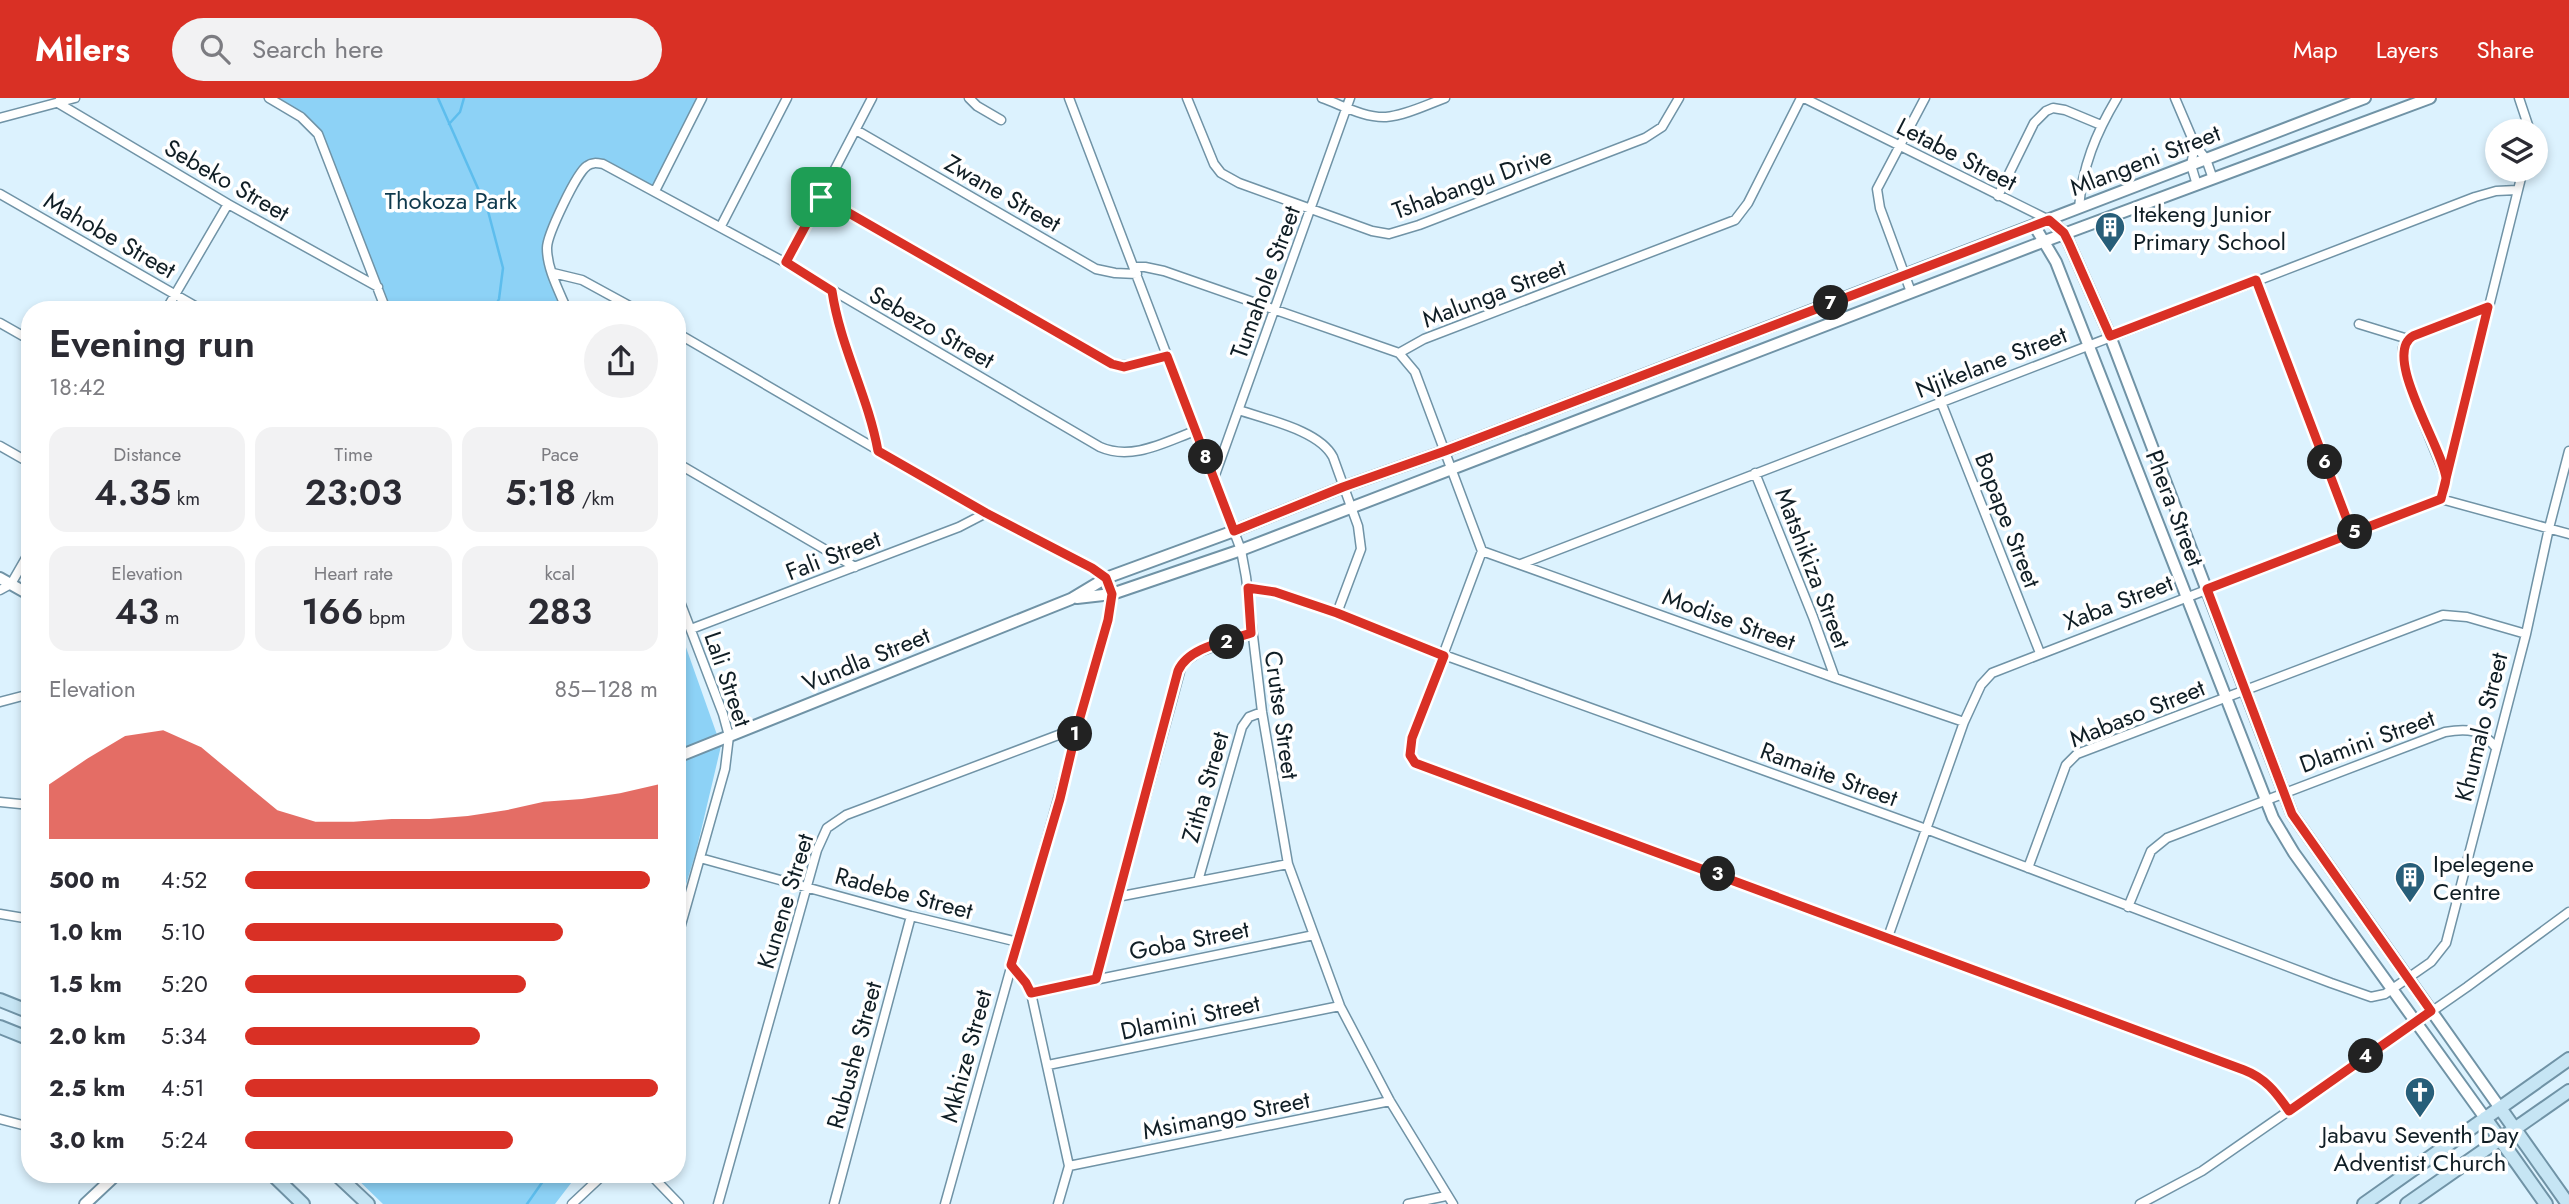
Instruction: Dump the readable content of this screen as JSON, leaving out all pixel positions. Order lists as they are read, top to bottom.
{
  "streets": {
    "main road": ["Phera Street"],
    "street": [
      "Letabe Street",
      "Mlangeni Street",
      "Sebeko Street",
      "Tshabangu Drive",
      "Zwane Street",
      "Mahobe Street",
      "Tumahole Street",
      "Malunga Street",
      "Sebezo Street",
      "Njikelane Street",
      "Bopape Street",
      "Fali Street",
      "Matshikiza Street",
      "Xaba Street",
      "Modise Street",
      "Vundla Street",
      "Lali Street",
      "Mabaso Street",
      "Crutse Street",
      "Khumalo Street",
      "Dlamini Street",
      "Ramaite Street",
      "Zitha Street",
      "Radebe Street",
      "Kunene Street",
      "Goba Street",
      "Rubushe Street",
      "Mkhize Street",
      "Msimango Street"
    ]
  },
  "crossings": [
    ["Letabe Street", "Mlangeni Street"],
    ["Letabe Street", "Malunga Street"],
    ["Letabe Street", "Phera Street"],
    ["Mlangeni Street", "Phera Street"],
    ["Mlangeni Street", "Vundla Street"],
    ["Mlangeni Street", "Crutse Street"],
    ["Tshabangu Drive", "Tumahole Street"],
    ["Zwane Street", "Malunga Street"],
    ["Zwane Street", "Crutse Street"],
    ["Tumahole Street", "Malunga Street"],
    ["Tumahole Street", "Crutse Street"],
    ["Malunga Street", "Crutse Street"],
    ["Sebezo Street", "Crutse Street"],
    ["Njikelane Street", "Phera Street"],
    ["Njikelane Street", "Bopape Street"],
    ["Njikelane Street", "Matshikiza Street"],
    ["Njikelane Street", "Modise Street"],
    ["Phera Street", "Xaba Street"],
    ["Phera Street", "Mabaso Street"],
    ["Phera Street", "Khumalo Street"],
    ["Phera Street", "Dlamini Street"],
    ["Phera Street", "Ramaite Street"],
    ["Bopape Street", "Xaba Street"],
    ["Fali Street", "Lali Street"],
    ["Matshikiza Street", "Modise Street"],
    ["Xaba Street", "Modise Street"],
    ["Xaba Street", "Ramaite Street"],
    ["Vundla Street", "Lali Street"],
    ["Vundla Street", "Crutse Street"],
    ["Vundla Street", "Mkhize Street"],
    ["Lali Street", "Radebe Street"],
    ["Mabaso Street", "Khumalo Street"],
    ["Mabaso Street", "Ramaite Street"],
    ["Crutse Street", "Dlamini Street"],
    ["Crutse Street", "Ramaite Street"],
    ["Crutse Street", "Zitha Street"],
    ["Crutse Street", "Goba Street"],
    ["Crutse Street", "Msimango Street"],
    ["Khumalo Street", "Dlamini Street"],
    ["Khumalo Street", "Ramaite Street"],
    ["Dlamini Street", "Ramaite Street"],
    ["Radebe Street", "Kunene Street"],
    ["Radebe Street", "Rubushe Street"],
    ["Radebe Street", "Mkhize Street"],
    ["Kunene Street", "Mkhize Street"]
  ],
  "parks": ["Thokoza Park"],
  "places": {
    "building": ["Itekeng Junior Primary School", "Ipelegene Centre"],
    "church": ["Jabavu Seventh Day Adventist Church"]
  },
  "page": {
    "header": "Milers",
    "search": "Search here",
    "nav": ["Map", "Layers", "Share"],
    "pins": [
      "7",
      "8",
      "6",
      "5",
      "2",
      "1",
      "3",
      "4"
    ],
    "heading": ["Evening run", "18:42"],
    "stats": [
      ["Distance", "4.35 km"],
      ["Time", "23:03"],
      ["Pace", "5:18 /km"],
      ["Elevation", "43 m"],
      ["Heart rate", "166 bpm"],
      ["kcal", "283"]
    ],
    "chart": ["Elevation", "85–128 m"],
    "list": [
      {
        "name": "500 m",
        "note": "4:52"
      },
      {
        "name": "1.0 km",
        "note": "5:10"
      },
      {
        "name": "1.5 km",
        "note": "5:20"
      },
      {
        "name": "2.0 km",
        "note": "5:34"
      },
      {
        "name": "2.5 km",
        "note": "4:51"
      },
      {
        "name": "3.0 km",
        "note": "5:24"
      }
    ]
  }
}
